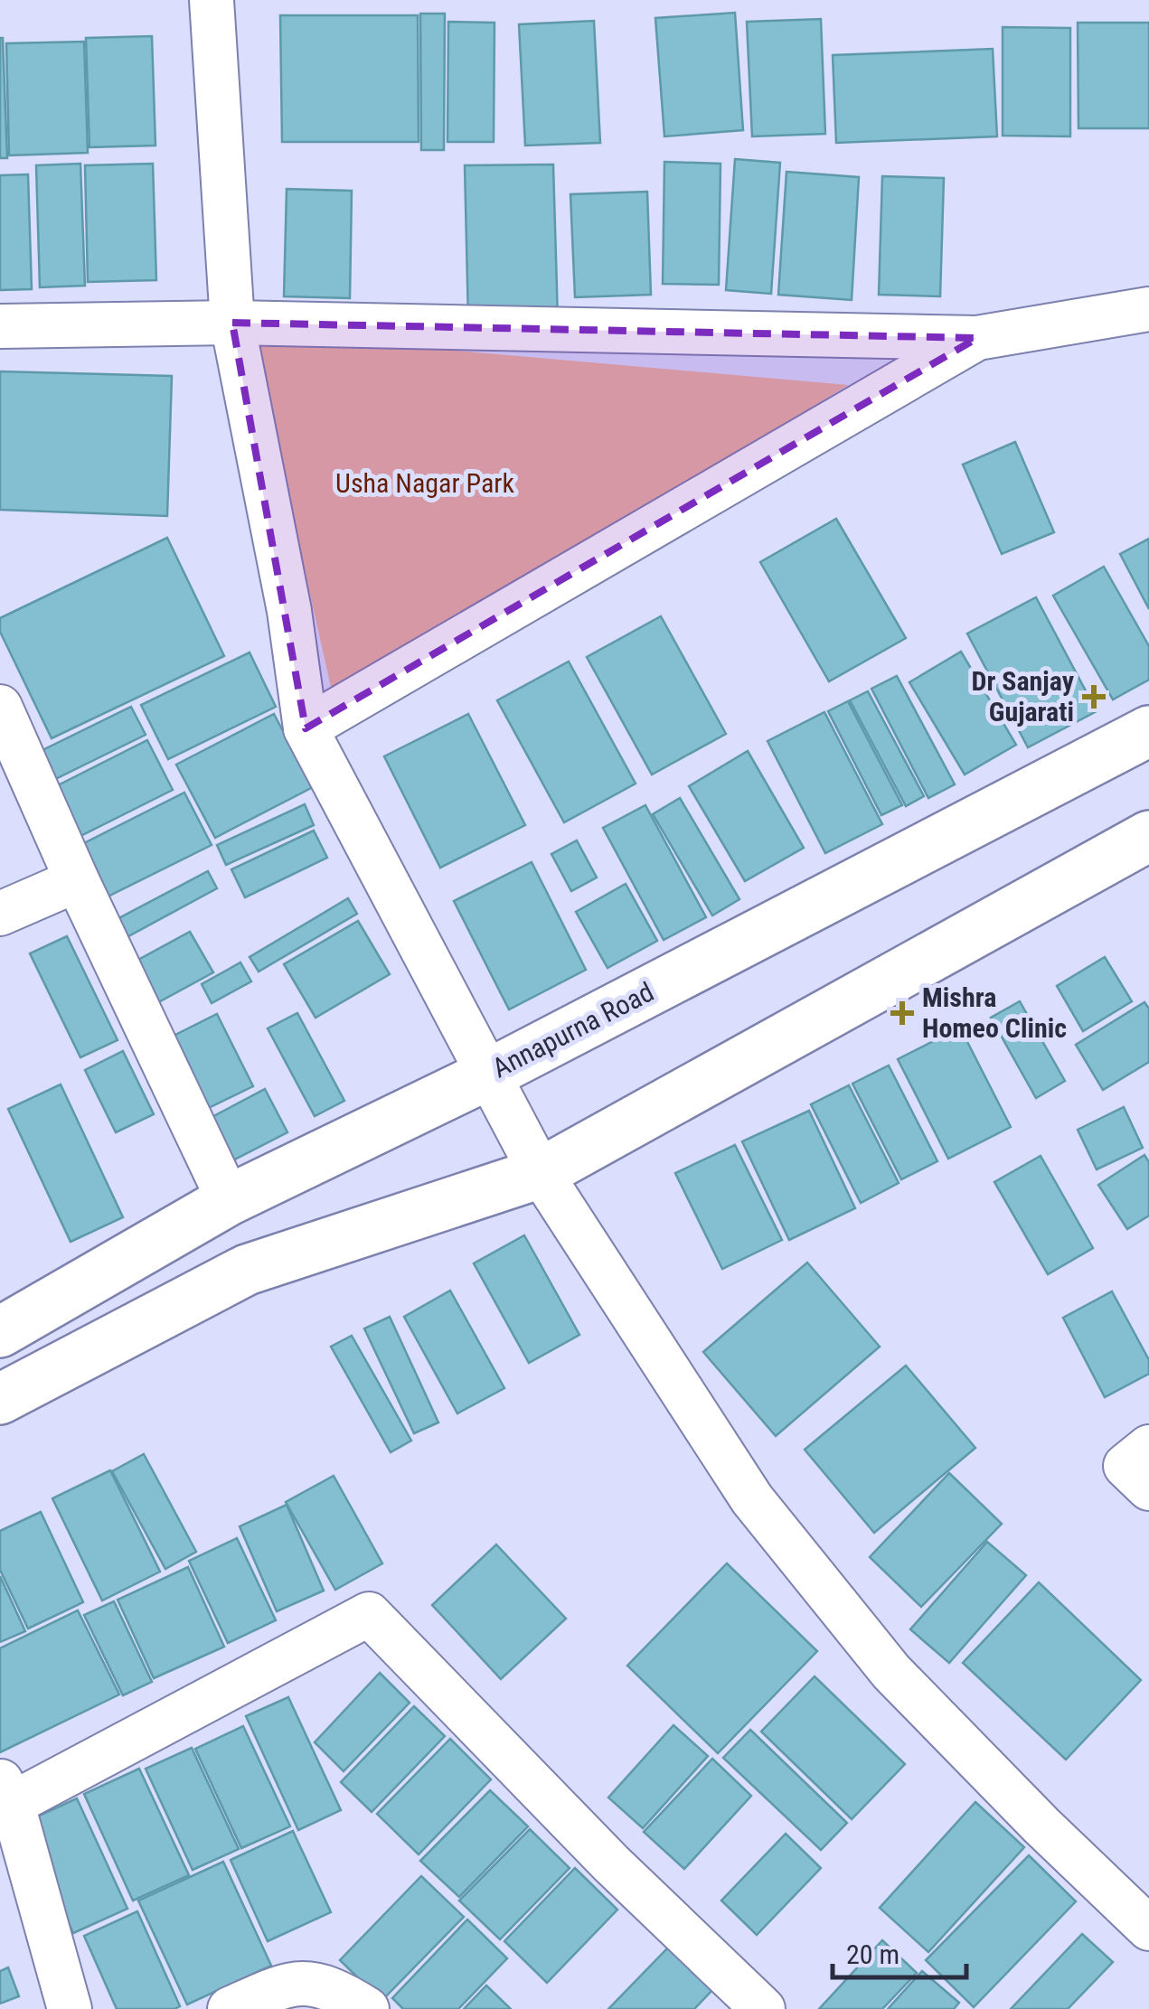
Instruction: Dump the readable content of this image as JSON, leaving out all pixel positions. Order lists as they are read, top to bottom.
{
  "streets": {
    "main road": ["Annapurna Road"]
  },
  "parks": ["Usha Nagar Park"],
  "places": {
    "health": ["Dr Sanjay Gujarati", "Mishra Homeo Clinic"]
  },
  "scale_bar": "20 m"
}
